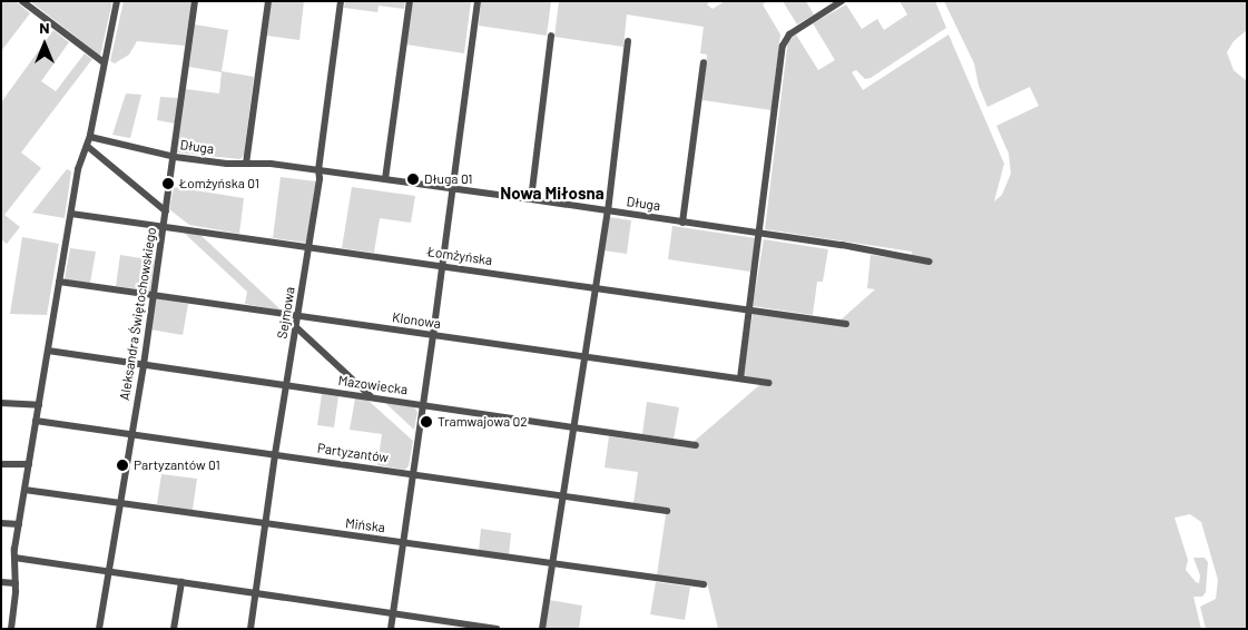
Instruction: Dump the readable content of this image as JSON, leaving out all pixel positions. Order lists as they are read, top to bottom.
{
  "streets": {
    "street": [
      "Długa",
      "Łomżyńska",
      "Sejmowa",
      "Aleksandra Świętochowskiego",
      "Klonowa",
      "Mazowiecka",
      "Partyzantów",
      "Mińska"
    ]
  },
  "crossings": [
    ["Długa", "Sejmowa"],
    ["Długa", "Aleksandra Świętochowskiego"],
    ["Łomżyńska", "Sejmowa"],
    ["Łomżyńska", "Aleksandra Świętochowskiego"],
    ["Sejmowa", "Klonowa"],
    ["Sejmowa", "Mazowiecka"],
    ["Sejmowa", "Partyzantów"],
    ["Sejmowa", "Mińska"],
    ["Aleksandra Świętochowskiego", "Klonowa"],
    ["Aleksandra Świętochowskiego", "Mazowiecka"],
    ["Aleksandra Świętochowskiego", "Partyzantów"],
    ["Aleksandra Świętochowskiego", "Mińska"]
  ],
  "districts": ["Nowa Miłosna"],
  "places": [
    "Długa 01",
    "Łomżyńska 01",
    "Tramwajowa 02",
    "Partyzantów 01"
  ],
  "north": "top"
}
